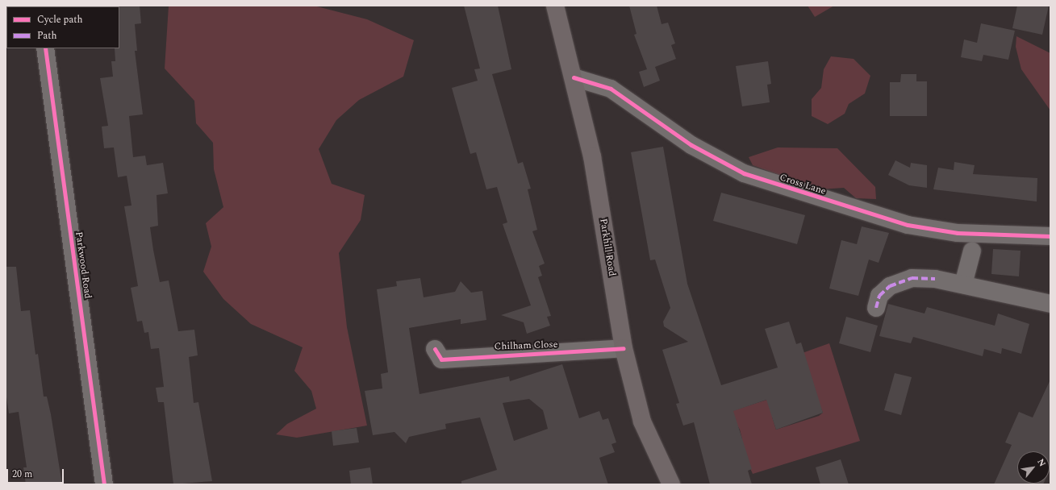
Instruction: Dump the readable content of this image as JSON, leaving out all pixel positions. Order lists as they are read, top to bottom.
{
  "streets": {
    "main road": ["Parkhill Road"],
    "street": ["Cross Lane", "Parkwood Road", "Chilham Close"]
  },
  "crossings": [
    ["Cross Lane", "Parkhill Road"],
    ["Parkhill Road", "Chilham Close"]
  ],
  "legend": ["Cycle path", "Path"],
  "scale_bar": "20 m",
  "north": "top right"
}
